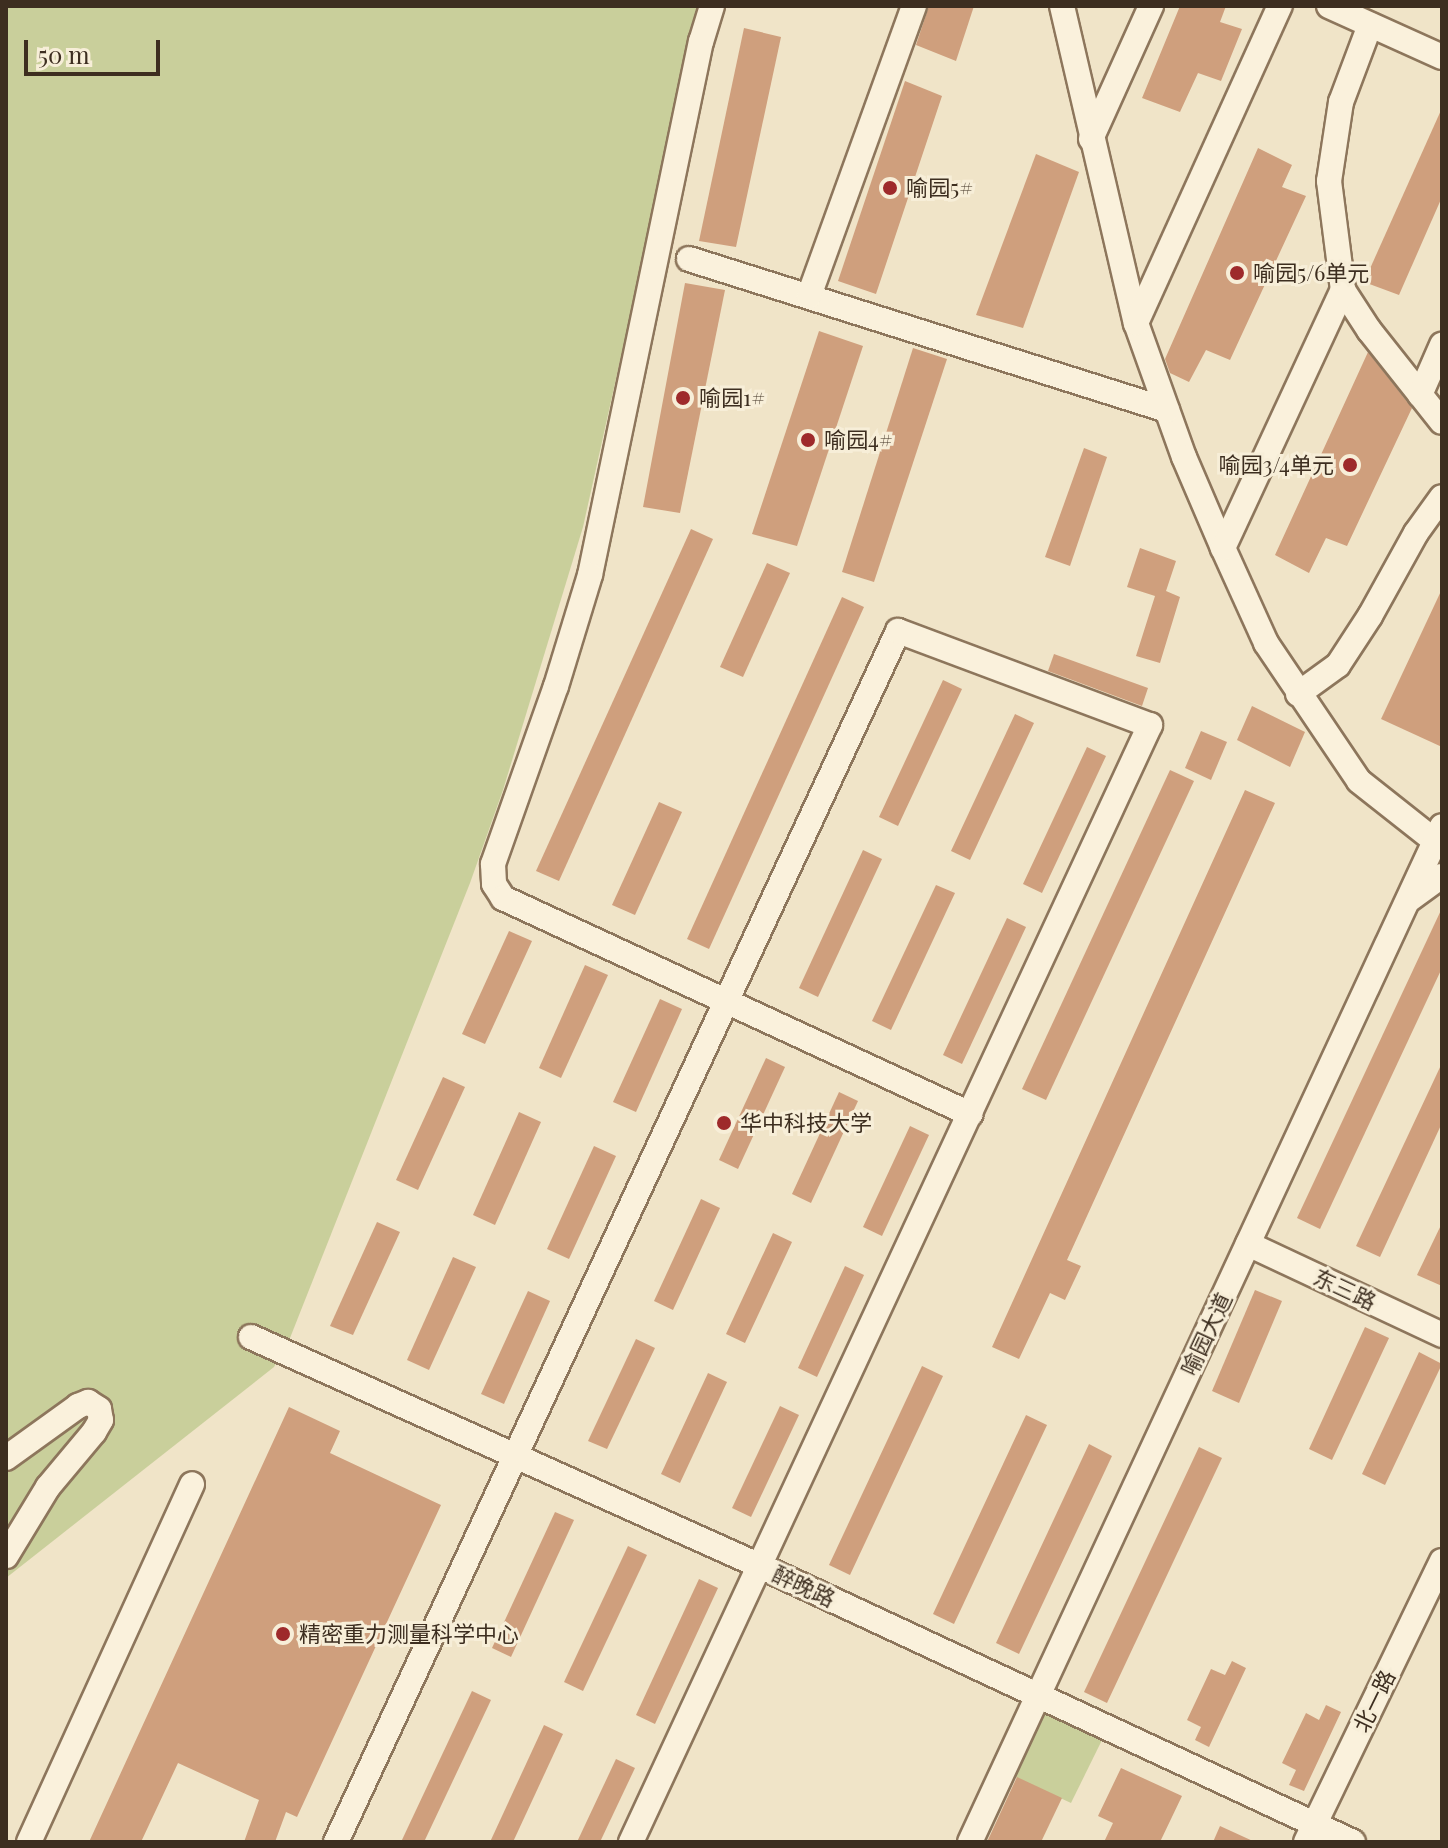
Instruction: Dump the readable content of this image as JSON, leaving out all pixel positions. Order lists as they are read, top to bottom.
{
  "streets": {
    "street": [
      "东三路",
      "喻园大道",
      "醉晚路",
      "北一路"
    ]
  },
  "crossings": [
    ["东三路", "喻园大道"],
    ["喻园大道", "醉晚路"],
    ["醉晚路", "北一路"]
  ],
  "places": [
    "喻园5#",
    "喻园5/6单元",
    "喻园1#",
    "喻园4#",
    "喻园3/4单元",
    "华中科技大学",
    "精密重力测量科学中心"
  ],
  "scale_bar": "50 m"
}
